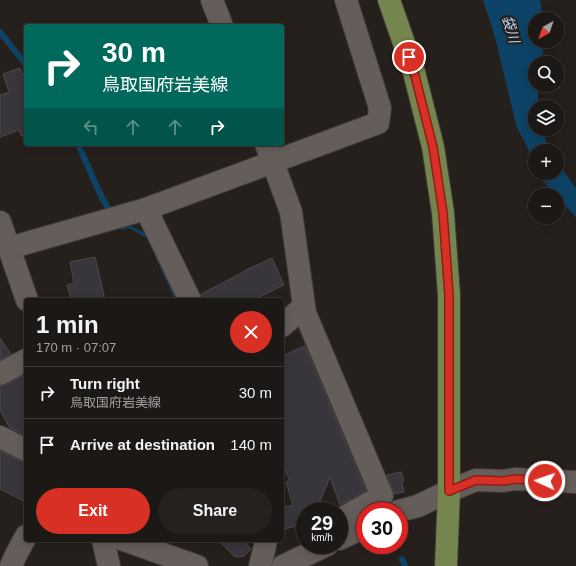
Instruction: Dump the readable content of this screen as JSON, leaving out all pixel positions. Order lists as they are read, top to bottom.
{
  "water": ["袋川"],
  "north": "bottom left",
  "page": {
    "map_buttons": ["+", "−"],
    "turn": ["30 m", "鳥取国府岩美線"],
    "heading": ["1 min", "170 m · 07:07"],
    "list": [
      {
        "name": "Turn right",
        "note": "鳥取国府岩美線",
        "value": "30 m"
      },
      {
        "name": "Arrive at destination",
        "value": "140 m"
      }
    ],
    "buttons": ["Exit", "Share"],
    "speed": "29 km/h",
    "limit": "30"
  }
}
